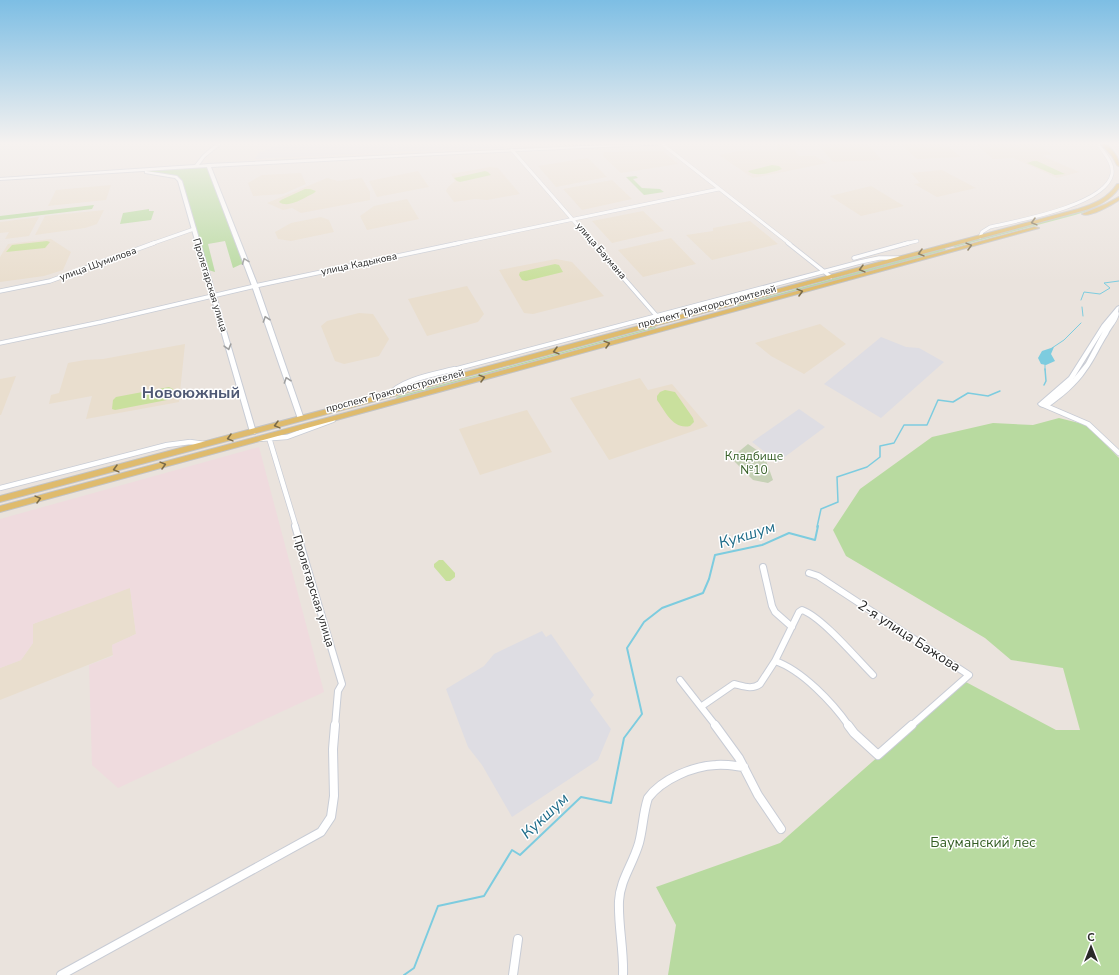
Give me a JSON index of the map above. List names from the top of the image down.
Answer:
{
  "streets": {
    "main road": ["проспект Тракторостроителей"],
    "street": [
      "улица Баумана",
      "улица Шумилова",
      "улица Кадыкова",
      "Пролетарская улица",
      "2-я улица Бажова"
    ]
  },
  "crossings": [
    ["улица Баумана", "улица Кадыкова"],
    ["улица Баумана", "проспект Тракторостроителей"],
    ["улица Шумилова", "Пролетарская улица"],
    ["улица Кадыкова", "Пролетарская улица"],
    ["Пролетарская улица", "проспект Тракторостроителей"]
  ],
  "districts": ["Новоюжный"],
  "water": ["Кукшум"],
  "parks": ["Кладбище №10", "Бауманский лес"],
  "north": "top"
}
